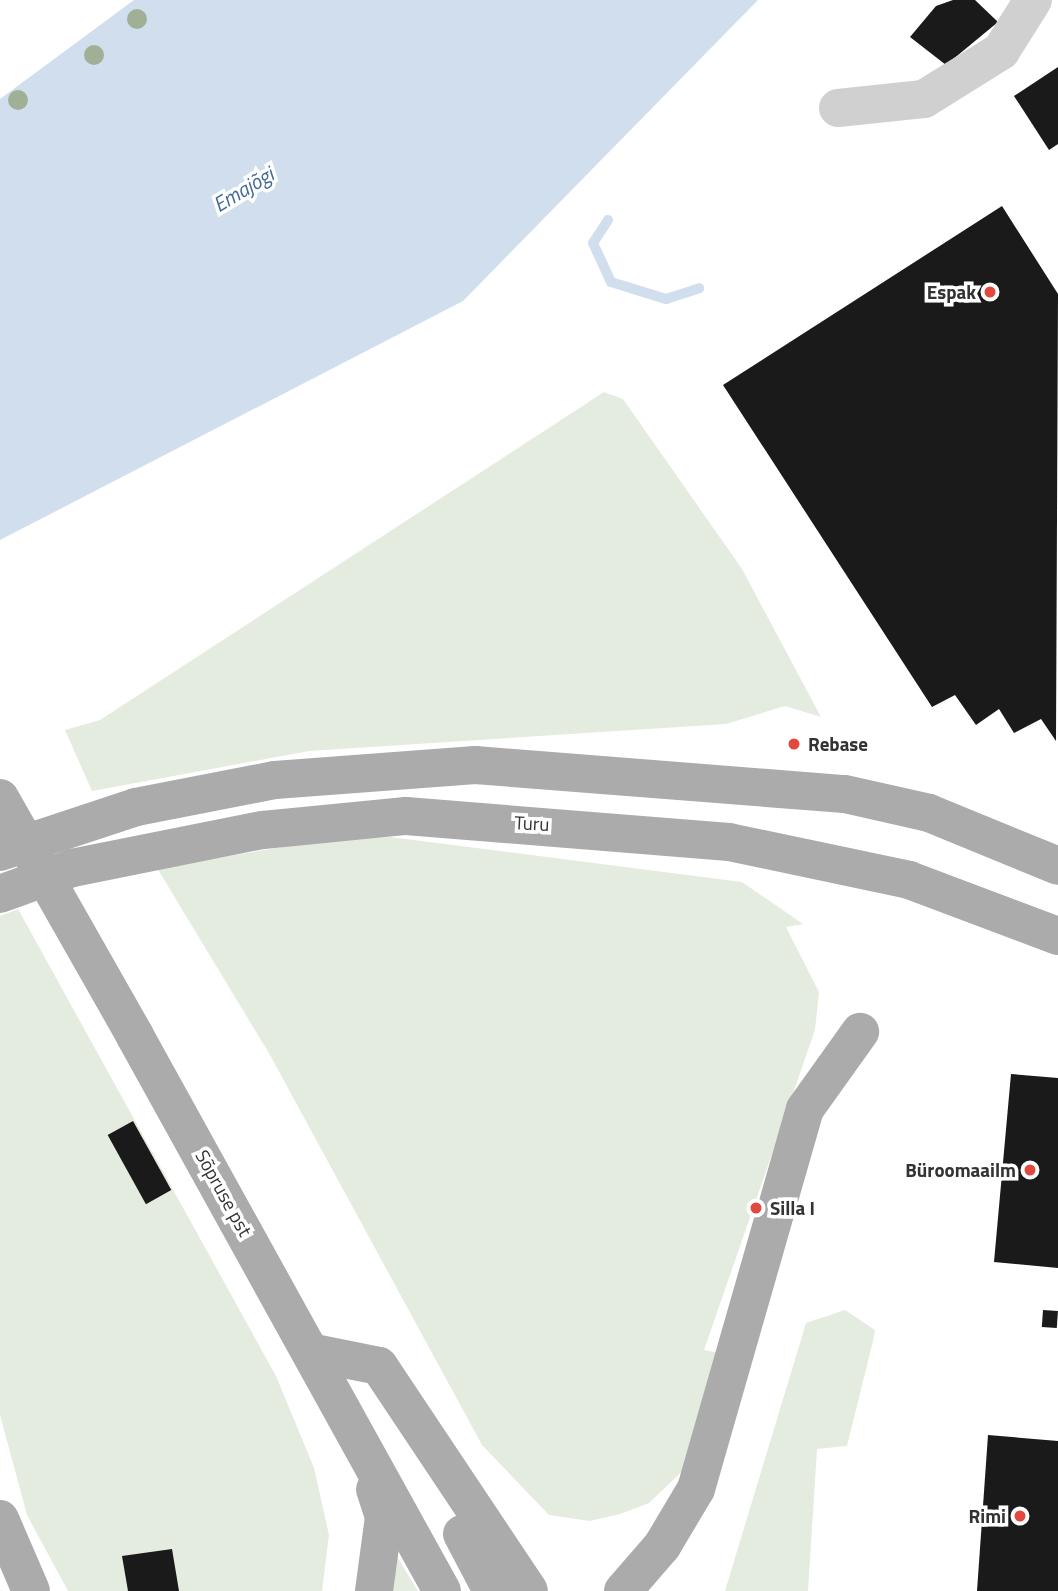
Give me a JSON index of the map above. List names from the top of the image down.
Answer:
{
  "streets": {
    "main road": ["Turu", "Sõpruse pst"]
  },
  "water": ["Emajõgi"],
  "places": [
    "Espak",
    "Rebase",
    "Büroomaailm",
    "Silla I",
    "Rimi"
  ]
}
